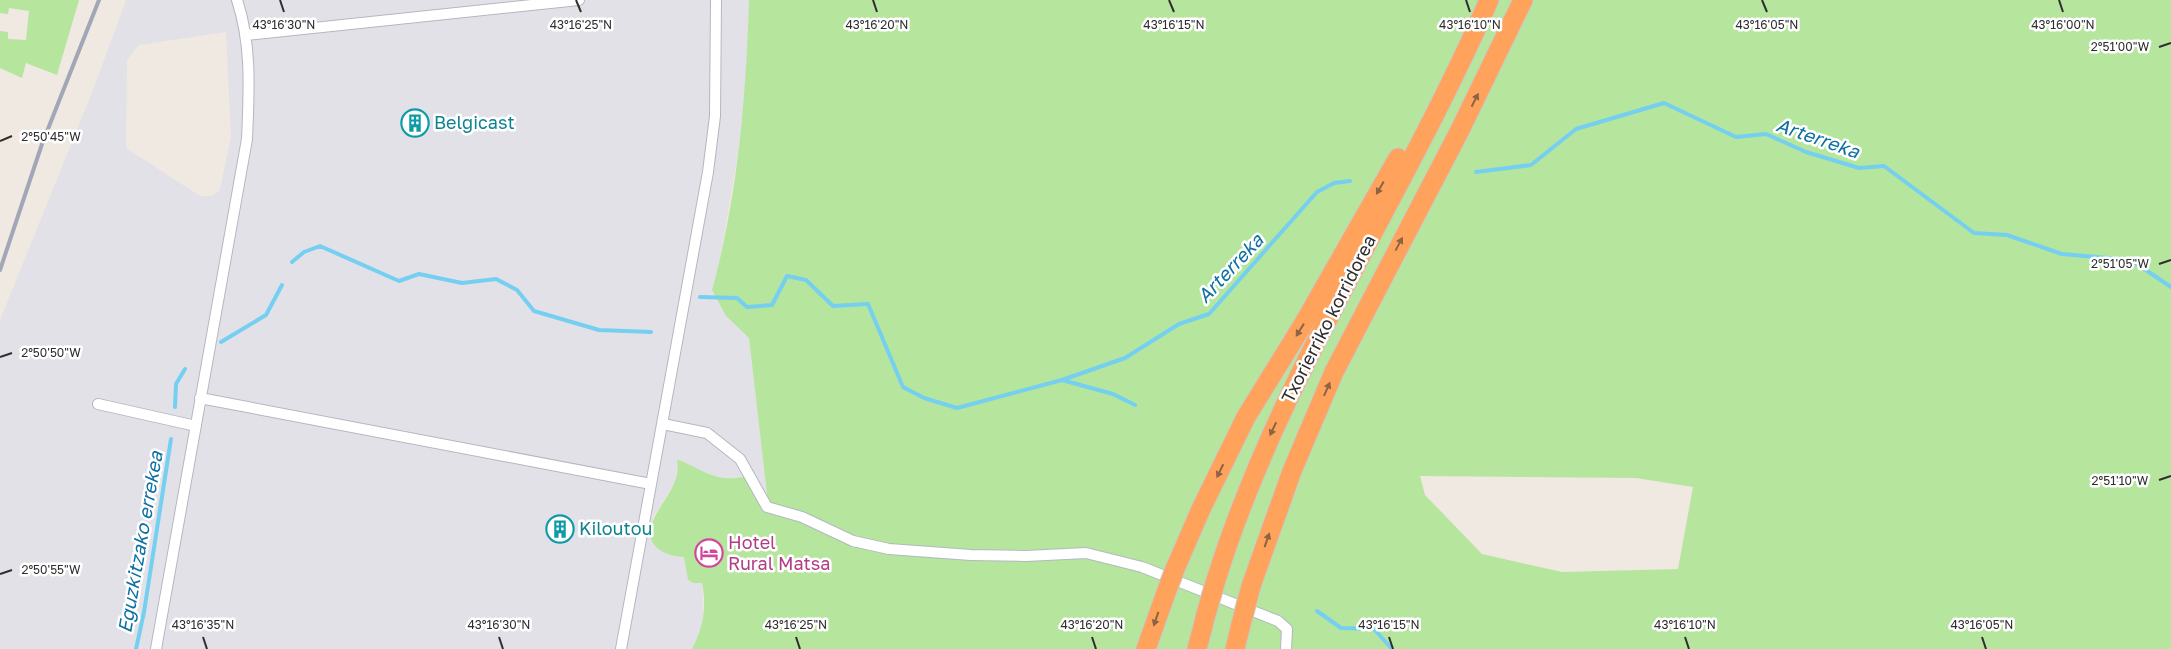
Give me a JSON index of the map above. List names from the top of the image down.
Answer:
{
  "streets": {
    "highway": ["Txorierriko korridorea"]
  },
  "water": ["Arterreka", "Eguzkitzako errekea"],
  "places": {
    "building": ["Belgicast", "Kiloutou"],
    "hotel": ["Hotel Rural Matsa"]
  },
  "coordinates": [
    "43°16'30\"N",
    "43°16'25\"N",
    "43°16'20\"N",
    "43°16'15\"N",
    "43°16'10\"N",
    "43°16'05\"N",
    "43°16'00\"N",
    "2°51'00\"W",
    "2°50'45\"W",
    "2°51'05\"W",
    "2°50'50\"W",
    "2°51'10\"W",
    "2°50'55\"W",
    "43°16'35\"N"
  ]
}
